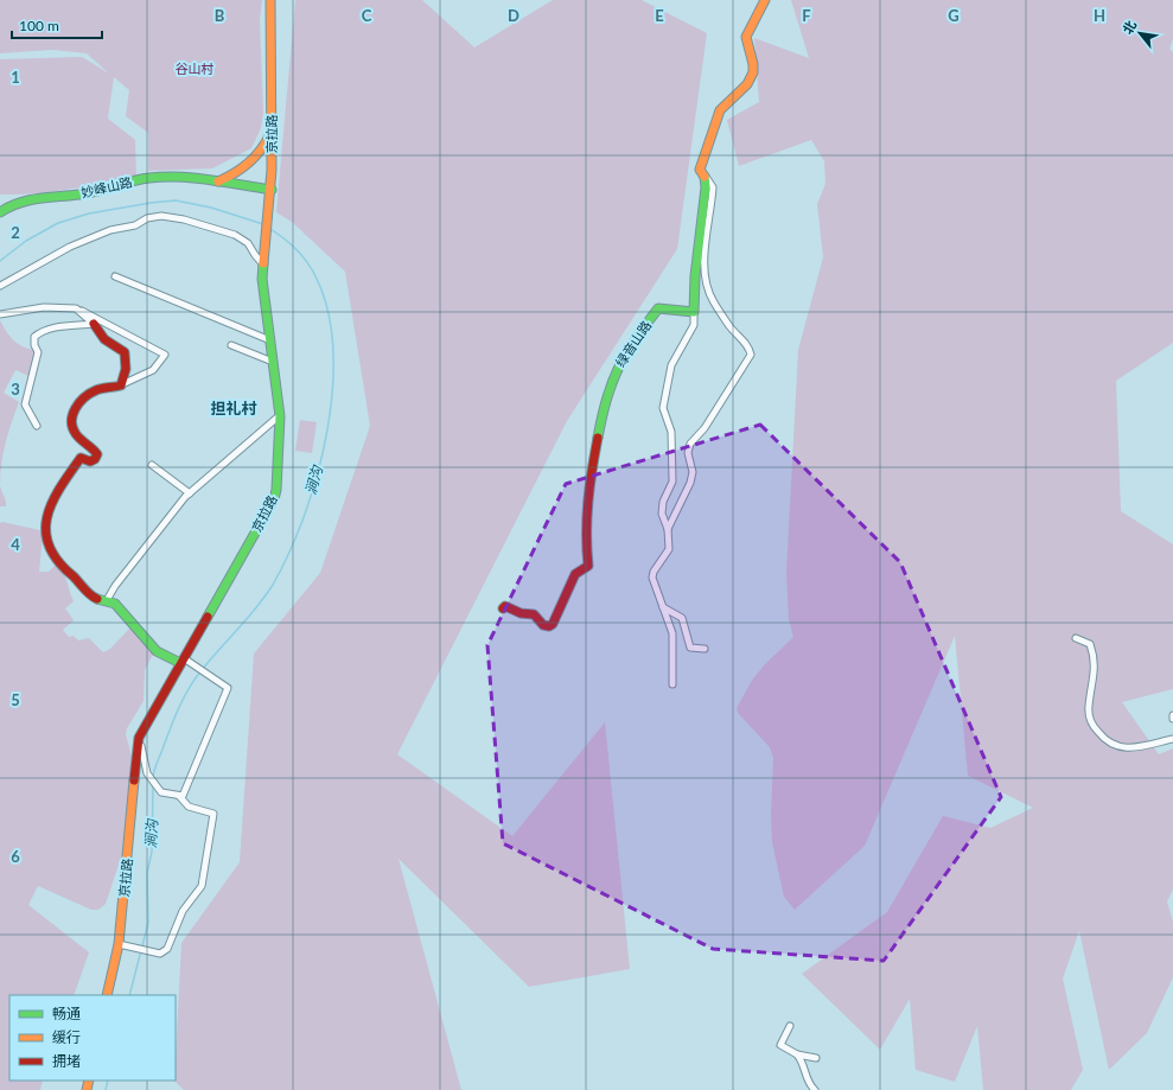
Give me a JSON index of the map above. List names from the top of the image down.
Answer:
{
  "streets": {
    "main road": ["京拉路", "妙峰山路", "绿音山路"]
  },
  "crossings": [
    ["京拉路", "妙峰山路"]
  ],
  "districts": ["担礼村"],
  "water": ["涧沟"],
  "parks": ["谷山村"],
  "legend": ["畅通", "缓行", "拥堵"],
  "scale_bar": "100 m",
  "north": "top left",
  "grid": {
    "columns": [
      "B",
      "C",
      "D",
      "E",
      "F",
      "G",
      "H"
    ],
    "rows": [
      "1",
      "2",
      "3",
      "4",
      "5",
      "6"
    ]
  }
}
